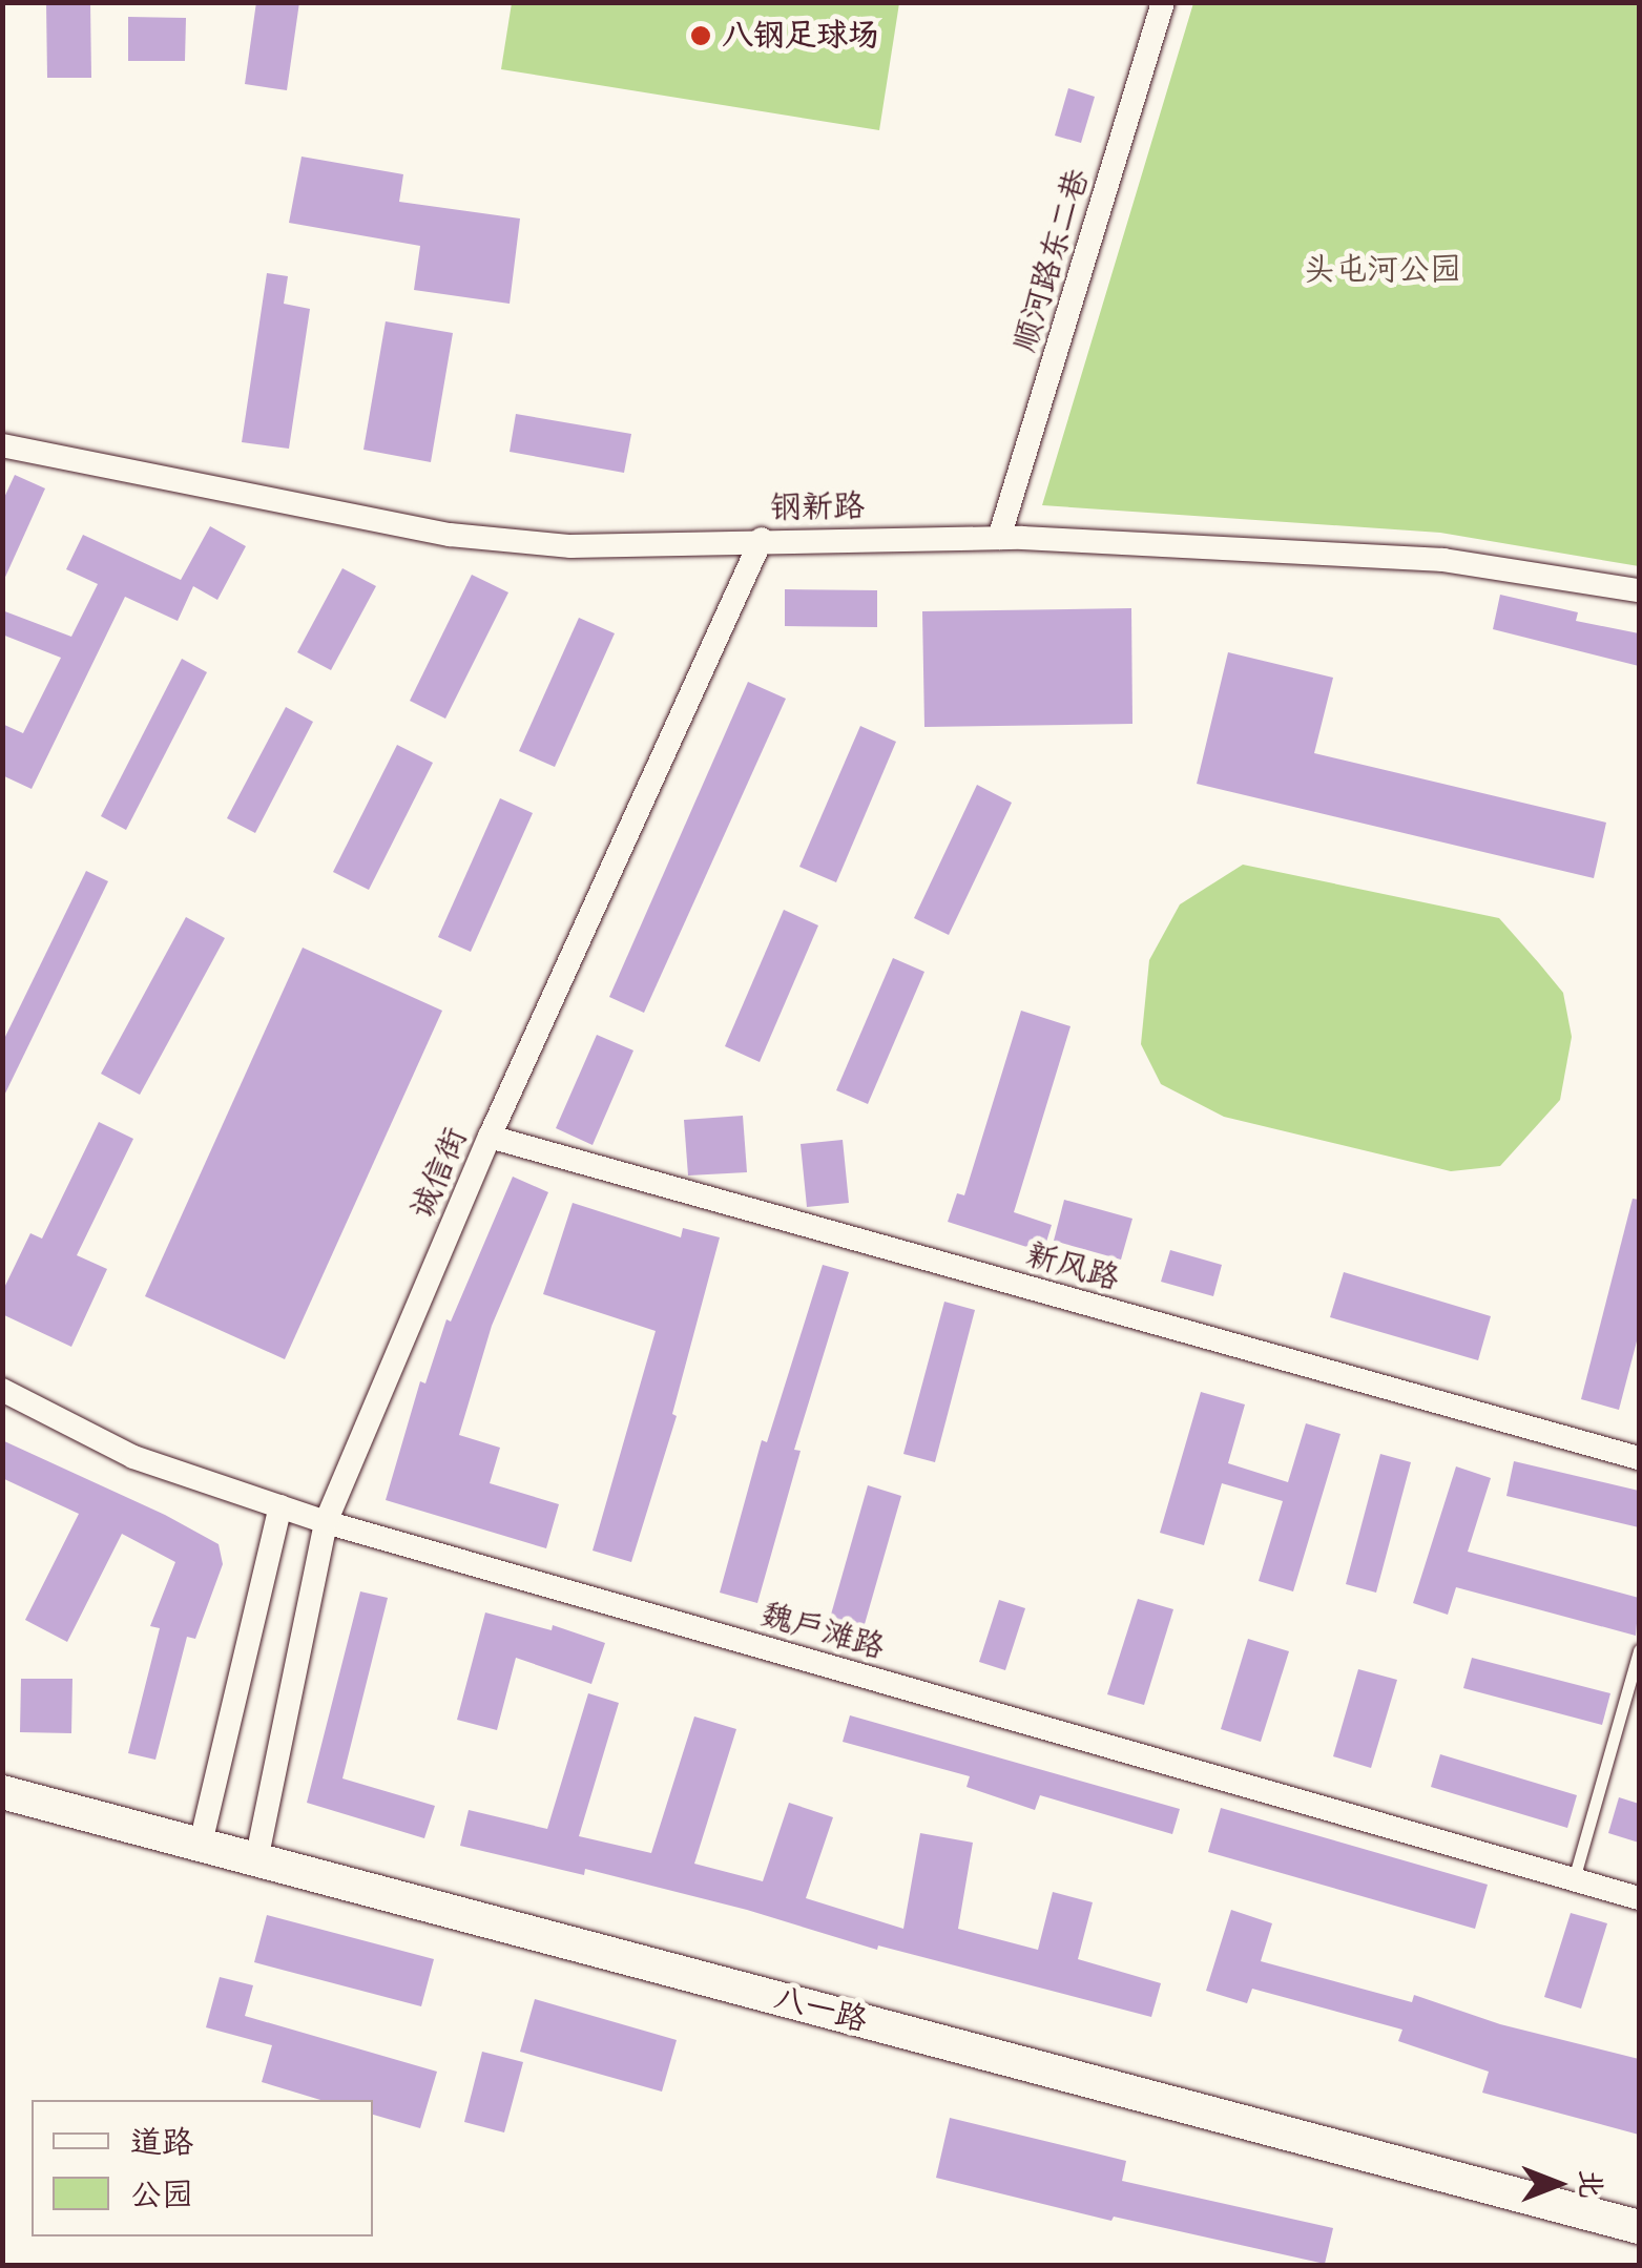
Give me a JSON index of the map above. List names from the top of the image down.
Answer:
{
  "streets": {
    "street": [
      "顺河路东二巷",
      "钢新路",
      "诚信街",
      "新风路",
      "魏户滩路",
      "八一路"
    ]
  },
  "crossings": [
    ["顺河路东二巷", "钢新路"],
    ["钢新路", "诚信街"],
    ["诚信街", "新风路"],
    ["诚信街", "魏户滩路"],
    ["诚信街", "八一路"]
  ],
  "parks": ["头屯河公园"],
  "places": ["八钢足球场"],
  "legend": ["道路", "公园"],
  "north": "right"
}
